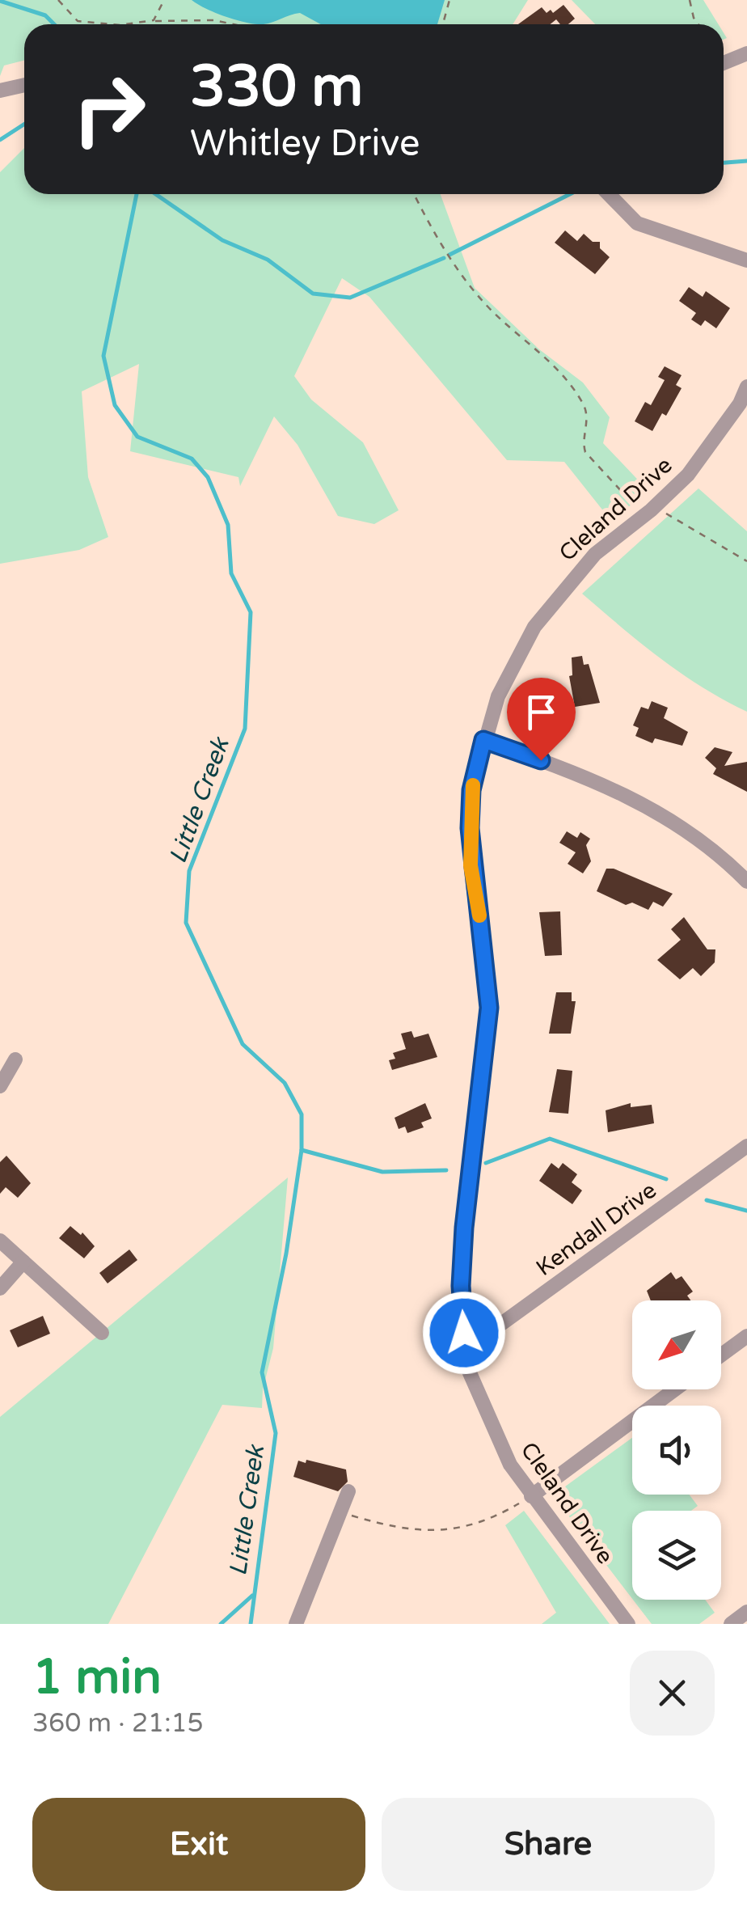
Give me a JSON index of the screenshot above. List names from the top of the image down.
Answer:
{
  "streets": {
    "street": ["Cleland Drive", "Kendall Drive"]
  },
  "crossings": [
    ["Cleland Drive", "Kendall Drive"]
  ],
  "water": ["Little Creek"],
  "north": "bottom left",
  "page": {
    "turn": ["330 m", "Whitley Drive"],
    "heading": ["1 min", "360 m · 21:15"],
    "buttons": ["Exit", "Share"]
  }
}
